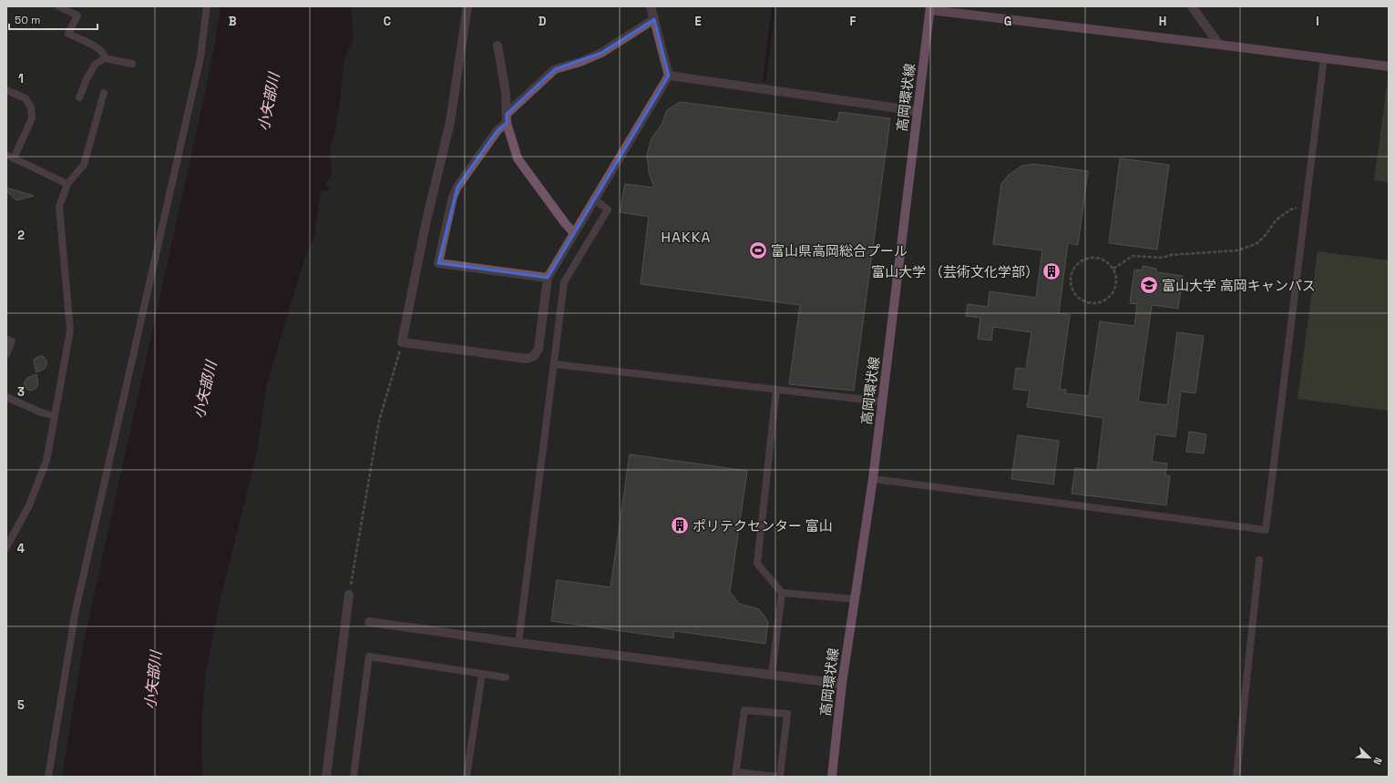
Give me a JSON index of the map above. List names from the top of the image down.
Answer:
{
  "streets": {
    "main road": ["高岡環状線"]
  },
  "districts": ["HAKKA"],
  "water": ["小矢部川"],
  "places": {
    "sports": ["富山県高岡総合プール"],
    "building": ["富山大学 （芸術文化学部）", "ポリテクセンター 富山"],
    "school or university": ["富山大学 高岡キャンパス"]
  },
  "scale_bar": "50 m",
  "north": "bottom right",
  "grid": {
    "columns": [
      "B",
      "C",
      "D",
      "E",
      "F",
      "G",
      "H",
      "I"
    ],
    "rows": [
      "1",
      "2",
      "3",
      "4",
      "5"
    ]
  }
}
